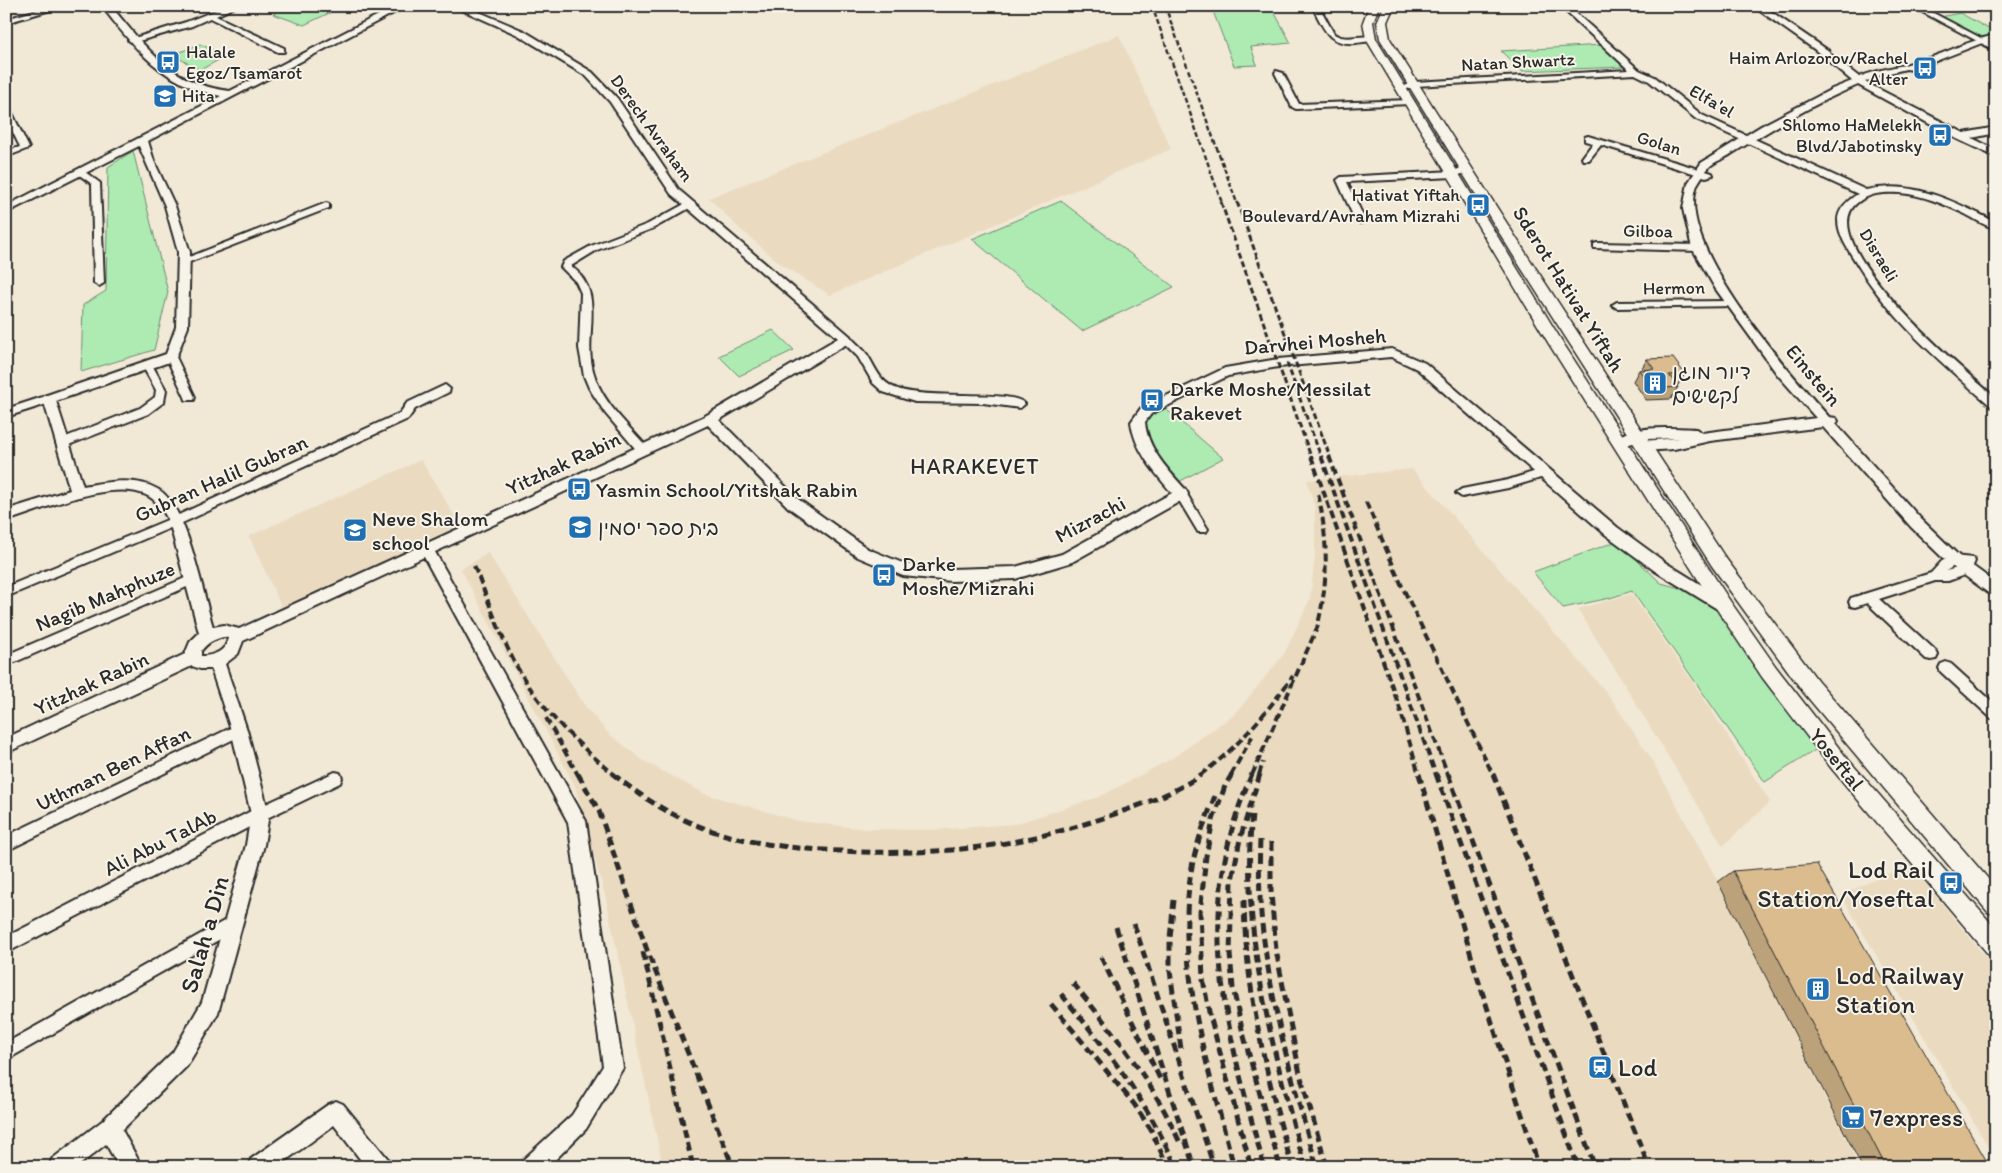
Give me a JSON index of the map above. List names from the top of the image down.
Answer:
{
  "streets": {
    "main road": ["Sderot Hativat Yiftah", "Yoseftal"],
    "street": [
      "Natan Shwartz",
      "Elfa'el",
      "Derech Avraham",
      "Golan",
      "Gilboa",
      "Disraeli",
      "Hermon",
      "Darvhei Mosheh",
      "Einstein",
      "Yitzhak Rabin",
      "Gubran Halil Gubran",
      "Mizrachi",
      "Nagib Mahphuze",
      "Uthman Ben Affan",
      "Ali Abu TalAb",
      "Salah a Din"
    ]
  },
  "crossings": [
    ["Natan Shwartz", "Elfa'el"],
    ["Natan Shwartz", "Sderot Hativat Yiftah"],
    ["Elfa'el", "Disraeli"],
    ["Elfa'el", "Einstein"],
    ["Derech Avraham", "Yitzhak Rabin"],
    ["Golan", "Einstein"],
    ["Gilboa", "Einstein"],
    ["Hermon", "Einstein"],
    ["Sderot Hativat Yiftah", "Darvhei Mosheh"],
    ["Sderot Hativat Yiftah", "Yoseftal"],
    ["Darvhei Mosheh", "Mizrachi"],
    ["Darvhei Mosheh", "Yoseftal"],
    ["Yitzhak Rabin", "Mizrachi"],
    ["Uthman Ben Affan", "Salah a Din"],
    ["Ali Abu TalAb", "Salah a Din"]
  ],
  "districts": ["HARAKEVET"],
  "places": {
    "bus stop": [
      "Halale Egoz/Tsamarot",
      "Haim Arlozorov/Rachel Alter",
      "Shlomo HaMelekh Blvd/Jabotinsky",
      "Hativat Yiftah Boulevard/Avraham Mizrahi",
      "Darke Moshe/Messilat Rakevet",
      "Yasmin School/Yitshak Rabin",
      "Darke Moshe/Mizrahi",
      "Lod Rail Station/Yoseftal"
    ],
    "school or university": ["Hita", "בית ספר יסמין", "Neve Shalom school"],
    "building": ["דיור מוגן לקשישים", "Lod Railway Station"],
    "station": ["Lod"],
    "supermarket": ["7express"]
  }
}
